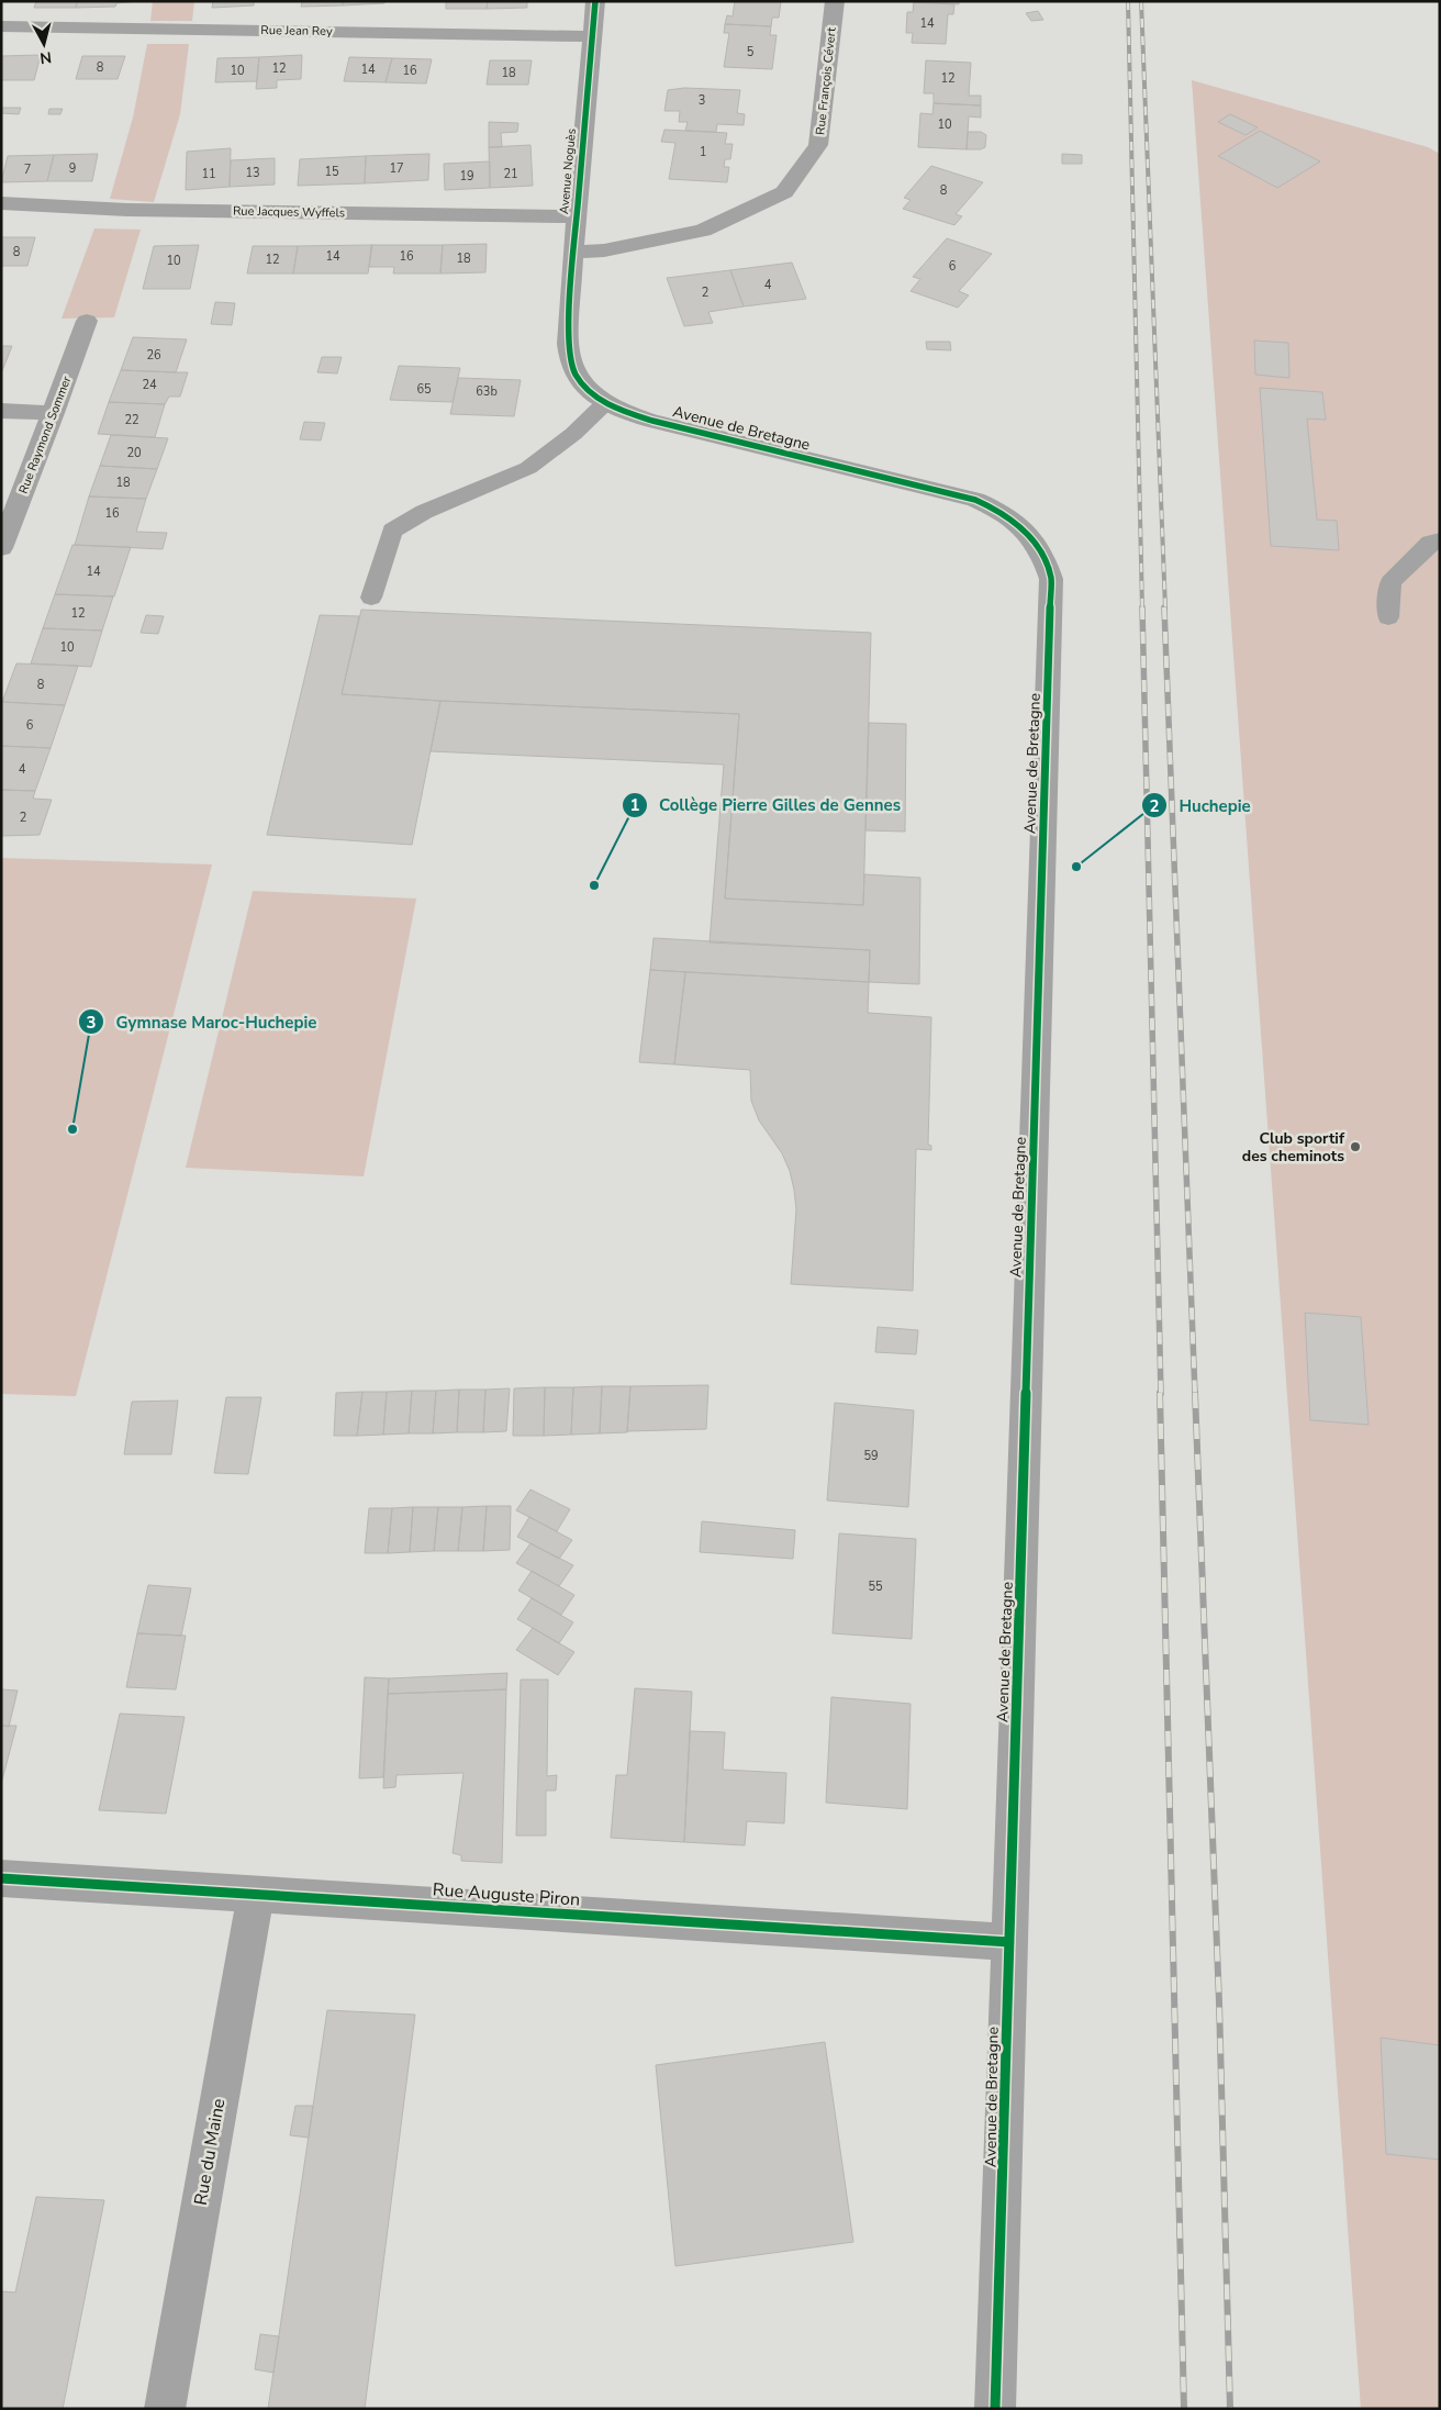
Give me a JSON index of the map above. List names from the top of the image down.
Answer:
{
  "streets": {
    "street": [
      "Rue Jean Rey",
      "Rue François Cévert",
      "Avenue Noguès",
      "Rue Jacques Wyffels",
      "Avenue de Bretagne",
      "Rue Raymond Sommer",
      "Rue Auguste Piron",
      "Rue du Maine"
    ]
  },
  "crossings": [
    ["Rue Jean Rey", "Avenue Noguès"],
    ["Rue François Cévert", "Avenue Noguès"],
    ["Avenue Noguès", "Rue Jacques Wyffels"],
    ["Avenue Noguès", "Avenue de Bretagne"],
    ["Avenue de Bretagne", "Rue Auguste Piron"],
    ["Rue Auguste Piron", "Rue du Maine"]
  ],
  "places": [
    "Huchepie",
    "Collège Pierre Gilles de Gennes",
    "Gymnase Maroc-Huchepie",
    "Club sportif des cheminots"
  ],
  "house_numbers": [
    "14",
    "5",
    "8",
    "12",
    "14",
    "10",
    "16",
    "18",
    "12",
    "3",
    "10",
    "1",
    "9",
    "17",
    "7",
    "15",
    "13",
    "11",
    "21",
    "19",
    "8",
    "8",
    "14",
    "16",
    "18",
    "12",
    "10",
    "6",
    "4",
    "2",
    "26",
    "24",
    "65",
    "63b",
    "22",
    "20",
    "18",
    "16",
    "14",
    "12",
    "10",
    "8",
    "6",
    "4",
    "2",
    "59",
    "55"
  ],
  "north": "bottom"
}
